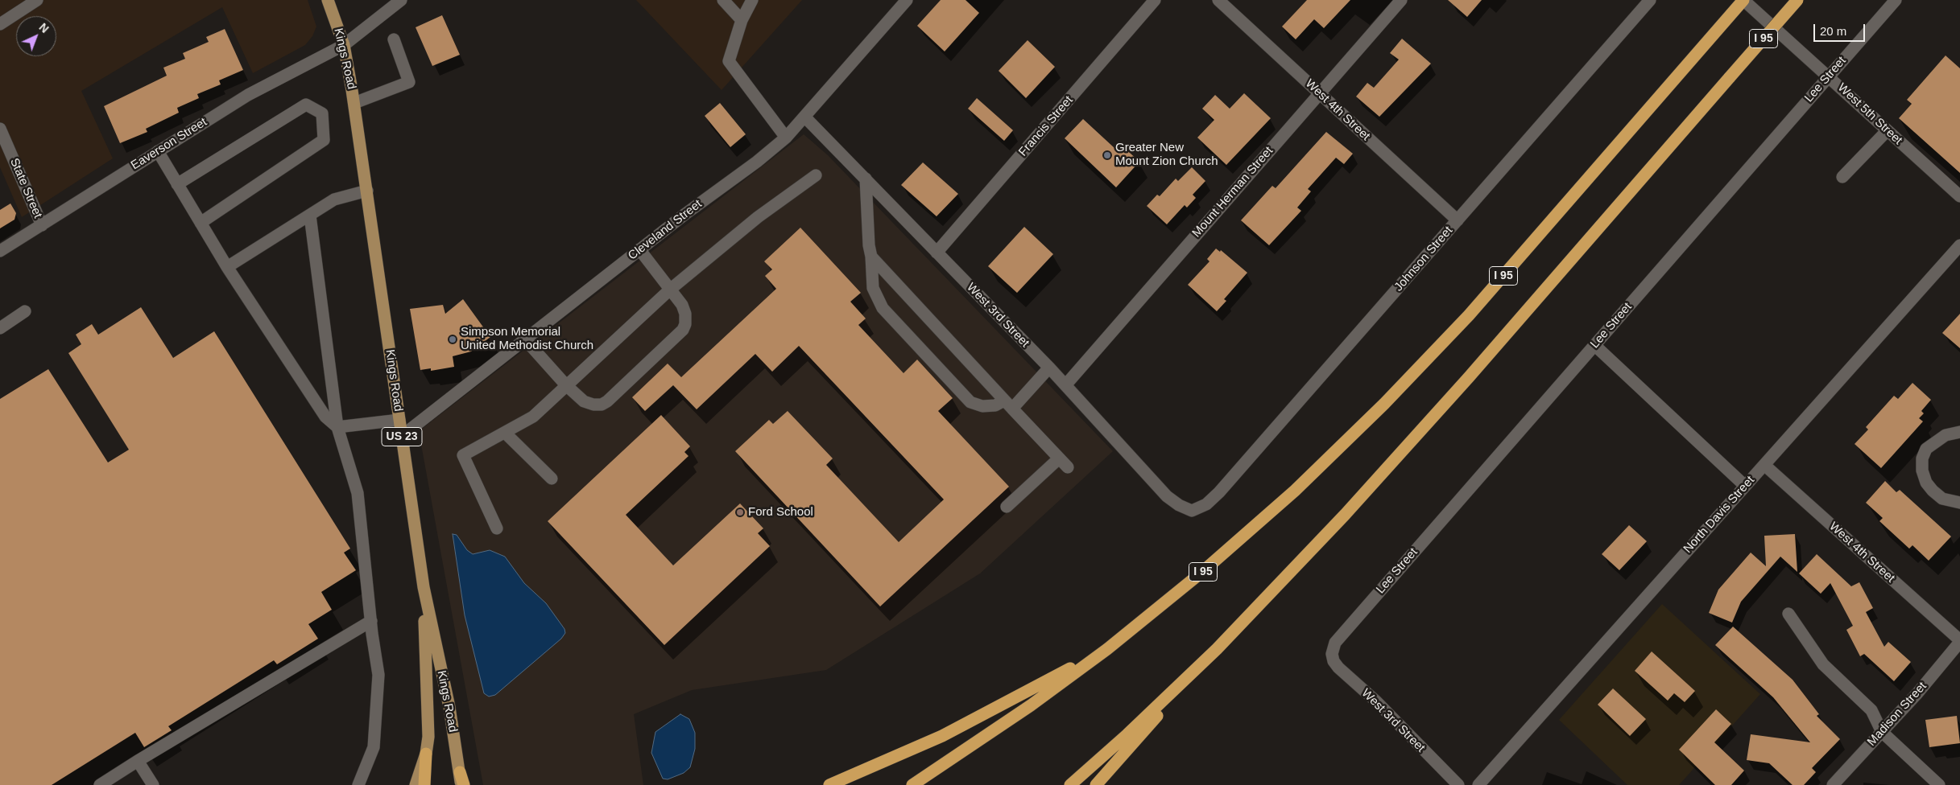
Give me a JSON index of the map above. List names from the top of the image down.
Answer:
{
  "streets": {
    "highway": ["I 95"],
    "main road": ["Kings Road", "US 23"],
    "street": [
      "Lee Street",
      "West 4th Street",
      "West 5th Street",
      "Francis Street",
      "Eaverson Street",
      "State Street",
      "Mount Herman Street",
      "Cleveland Street",
      "Johnson Street",
      "West 3rd Street",
      "North Davis Street",
      "Madison Street"
    ]
  },
  "crossings": [
    ["I 95", "West 5th Street"],
    ["Kings Road", "Eaverson Street"],
    ["Kings Road", "Cleveland Street"],
    ["Kings Road", "US 23"],
    ["Lee Street", "West 5th Street"],
    ["Lee Street", "West 3rd Street"],
    ["West 4th Street", "Mount Herman Street"],
    ["West 4th Street", "Johnson Street"],
    ["West 4th Street", "North Davis Street"],
    ["West 4th Street", "Madison Street"],
    ["Francis Street", "West 3rd Street"],
    ["Eaverson Street", "State Street"],
    ["Mount Herman Street", "West 3rd Street"],
    ["Cleveland Street", "West 3rd Street"],
    ["Johnson Street", "West 3rd Street"]
  ],
  "places": ["Greater New Mount Zion Church", "Simpson Memorial United Methodist Church", "Ford School"],
  "scale_bar": "20 m",
  "north": "top right"
}
